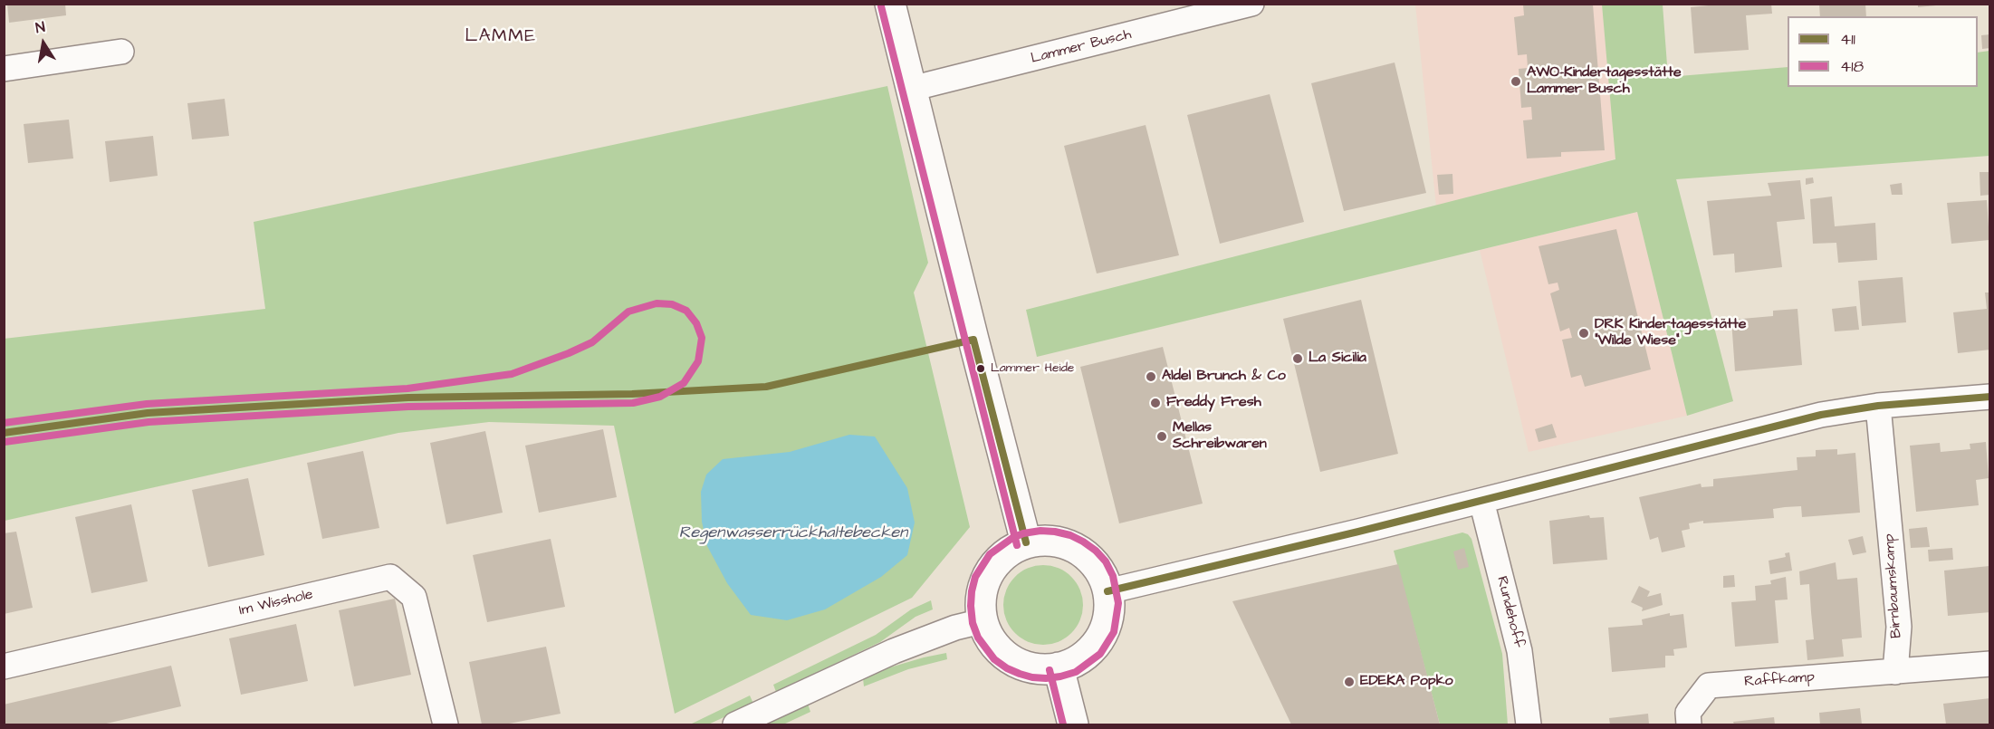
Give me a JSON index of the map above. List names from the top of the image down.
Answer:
{
  "streets": {
    "street": [
      "Lammer Busch",
      "Birnbaumskamp",
      "Im Wisshole",
      "Rundehoff",
      "Raffkamp"
    ]
  },
  "crossings": [
    ["Birnbaumskamp", "Raffkamp"]
  ],
  "districts": ["LAMME"],
  "water": ["Regenwasserrückhaltebecken"],
  "places": [
    "AWO-Kindertagesstätte Lammer Busch",
    "DRK Kindertagesstätte \"Wilde Wiese\"",
    "La Sicilia",
    "Lammer Heide",
    "Aldel Brunch & Co",
    "Freddy Fresh",
    "Mellas Schreibwaren",
    "EDEKA Popko"
  ],
  "lines": ["transit line 418", "transit line 411"],
  "legend": ["411", "418"],
  "north": "top"
}
